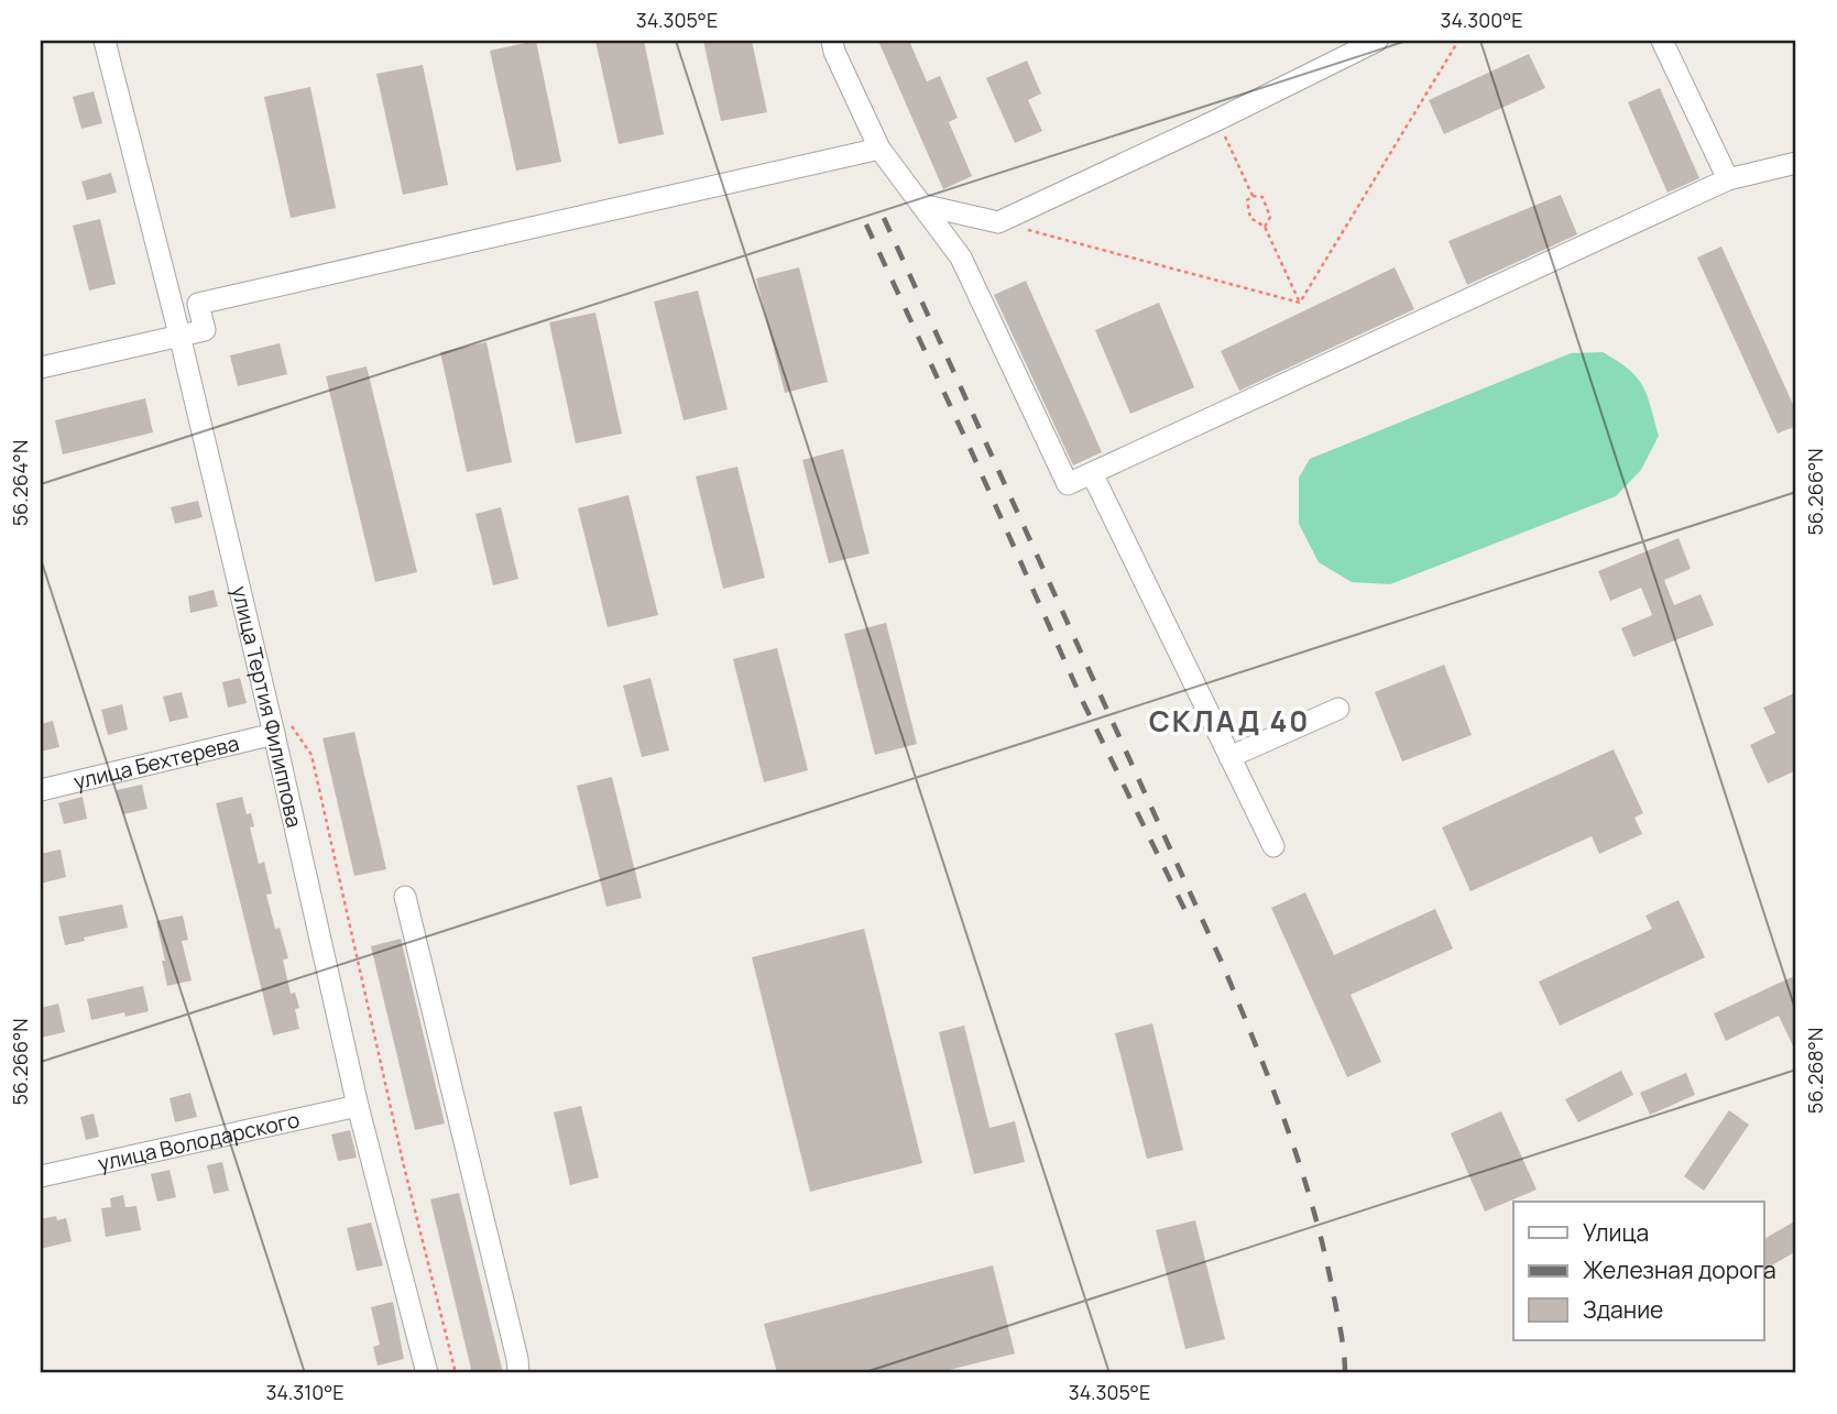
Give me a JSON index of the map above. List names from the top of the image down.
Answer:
{
  "streets": {
    "street": ["улица Тертия Филиппова", "улица Бехтерева", "улица Володарского"]
  },
  "crossings": [
    ["улица Тертия Филиппова", "улица Бехтерева"],
    ["улица Тертия Филиппова", "улица Володарского"]
  ],
  "districts": ["СКЛАД 40"],
  "legend": ["Улица", "Железная дорога", "Здание"],
  "coordinates": [
    "34.305°E",
    "34.300°E",
    "56.264°N",
    "56.266°N",
    "56.268°N",
    "34.310°E"
  ]
}
